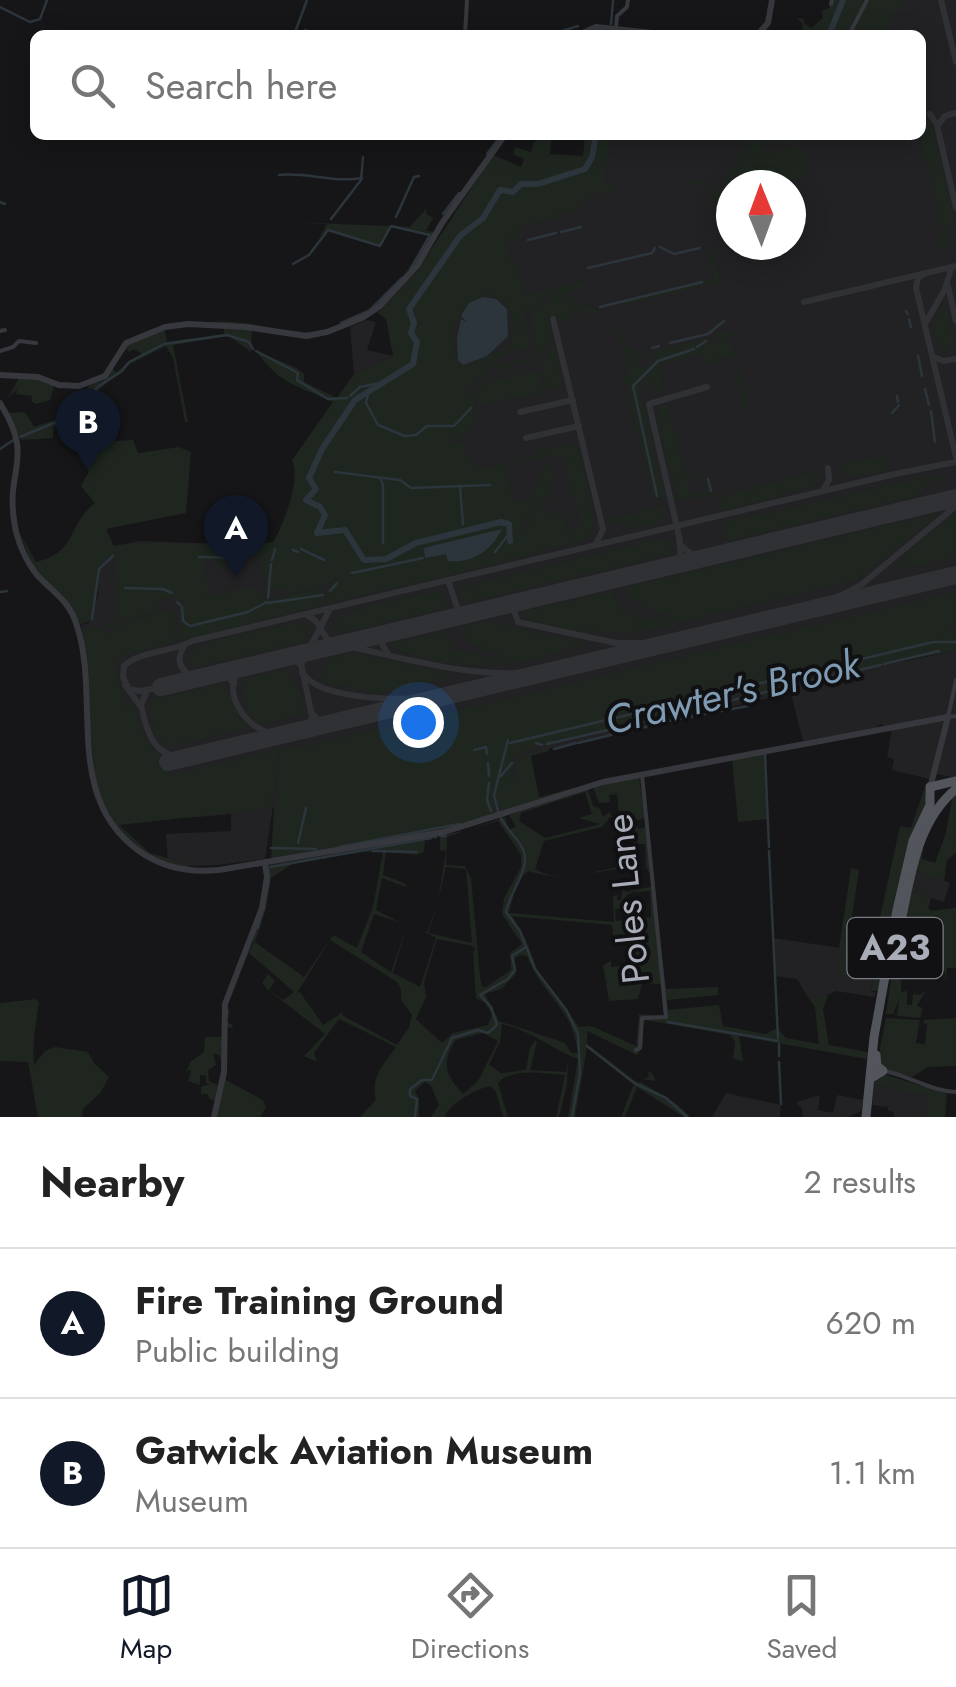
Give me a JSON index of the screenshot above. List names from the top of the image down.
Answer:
{
  "streets": {
    "main road": ["A23"],
    "street": ["Poles Lane"]
  },
  "water": ["Crawter's Brook"],
  "north": "top",
  "page": {
    "search": "Search here",
    "pins": ["B", "A"],
    "heading": ["Nearby", "2 results"],
    "list": [
      {
        "mark": "A",
        "name": "Fire Training Ground",
        "note": "Public building",
        "value": "620 m"
      },
      {
        "mark": "B",
        "name": "Gatwick Aviation Museum",
        "note": "Museum",
        "value": "1.1 km"
      }
    ],
    "nav": ["Map", "Directions", "Saved"]
  }
}
